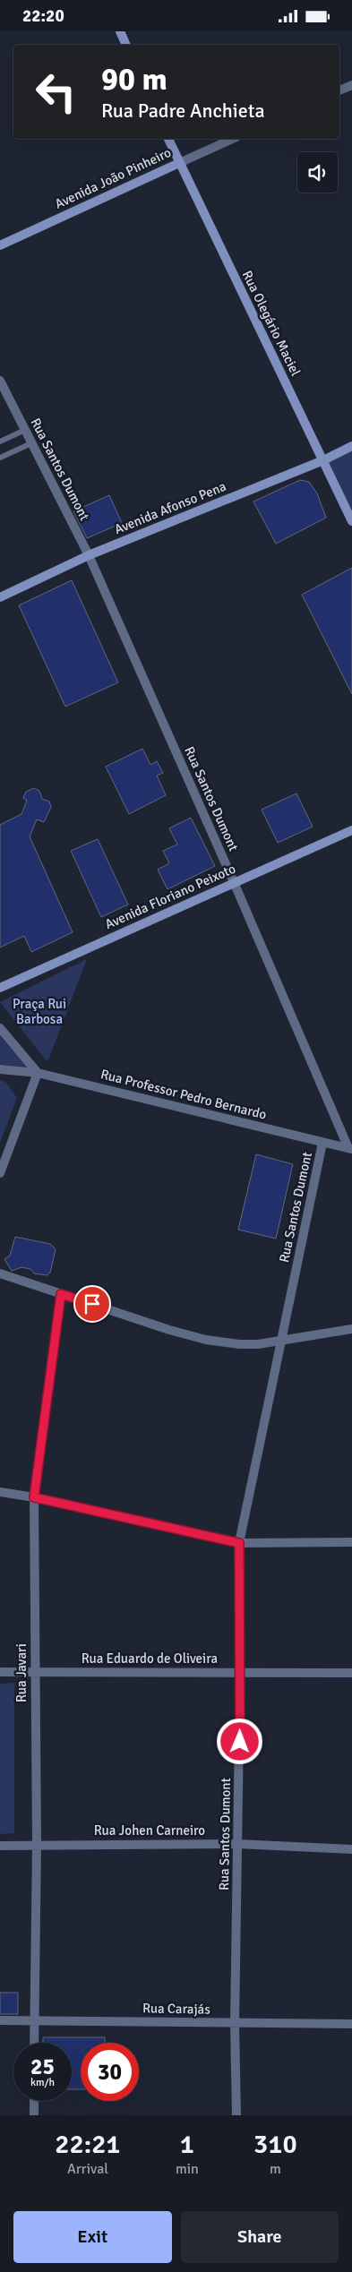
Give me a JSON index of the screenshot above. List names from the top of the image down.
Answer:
{
  "streets": {
    "street": [
      "Avenida João Pinheiro",
      "Rua Olegário Maciel",
      "Rua Santos Dumont",
      "Avenida Afonso Pena",
      "Avenida Floriano Peixoto",
      "Rua Professor Pedro Bernardo",
      "Rua Eduardo de Oliveira",
      "Rua Javari",
      "Rua Johen Carneiro",
      "Rua Carajás"
    ]
  },
  "crossings": [
    ["Avenida João Pinheiro", "Rua Olegário Maciel"],
    ["Rua Olegário Maciel", "Avenida Afonso Pena"],
    ["Rua Santos Dumont", "Avenida Afonso Pena"],
    ["Rua Santos Dumont", "Avenida Floriano Peixoto"],
    ["Rua Santos Dumont", "Rua Professor Pedro Bernardo"],
    ["Rua Santos Dumont", "Rua Eduardo de Oliveira"],
    ["Rua Santos Dumont", "Rua Johen Carneiro"],
    ["Rua Santos Dumont", "Rua Carajás"],
    ["Rua Eduardo de Oliveira", "Rua Javari"],
    ["Rua Javari", "Rua Johen Carneiro"],
    ["Rua Javari", "Rua Carajás"]
  ],
  "parks": ["Praça Rui Barbosa"],
  "page": {
    "status": "22:20",
    "turn": ["90 m", "Rua Padre Anchieta"],
    "speed": "25 km/h",
    "limit": "30",
    "eta": [
      "22:21",
      "Arrival",
      "1",
      "min",
      "310",
      "m"
    ],
    "buttons": ["Exit", "Share"]
  }
}
